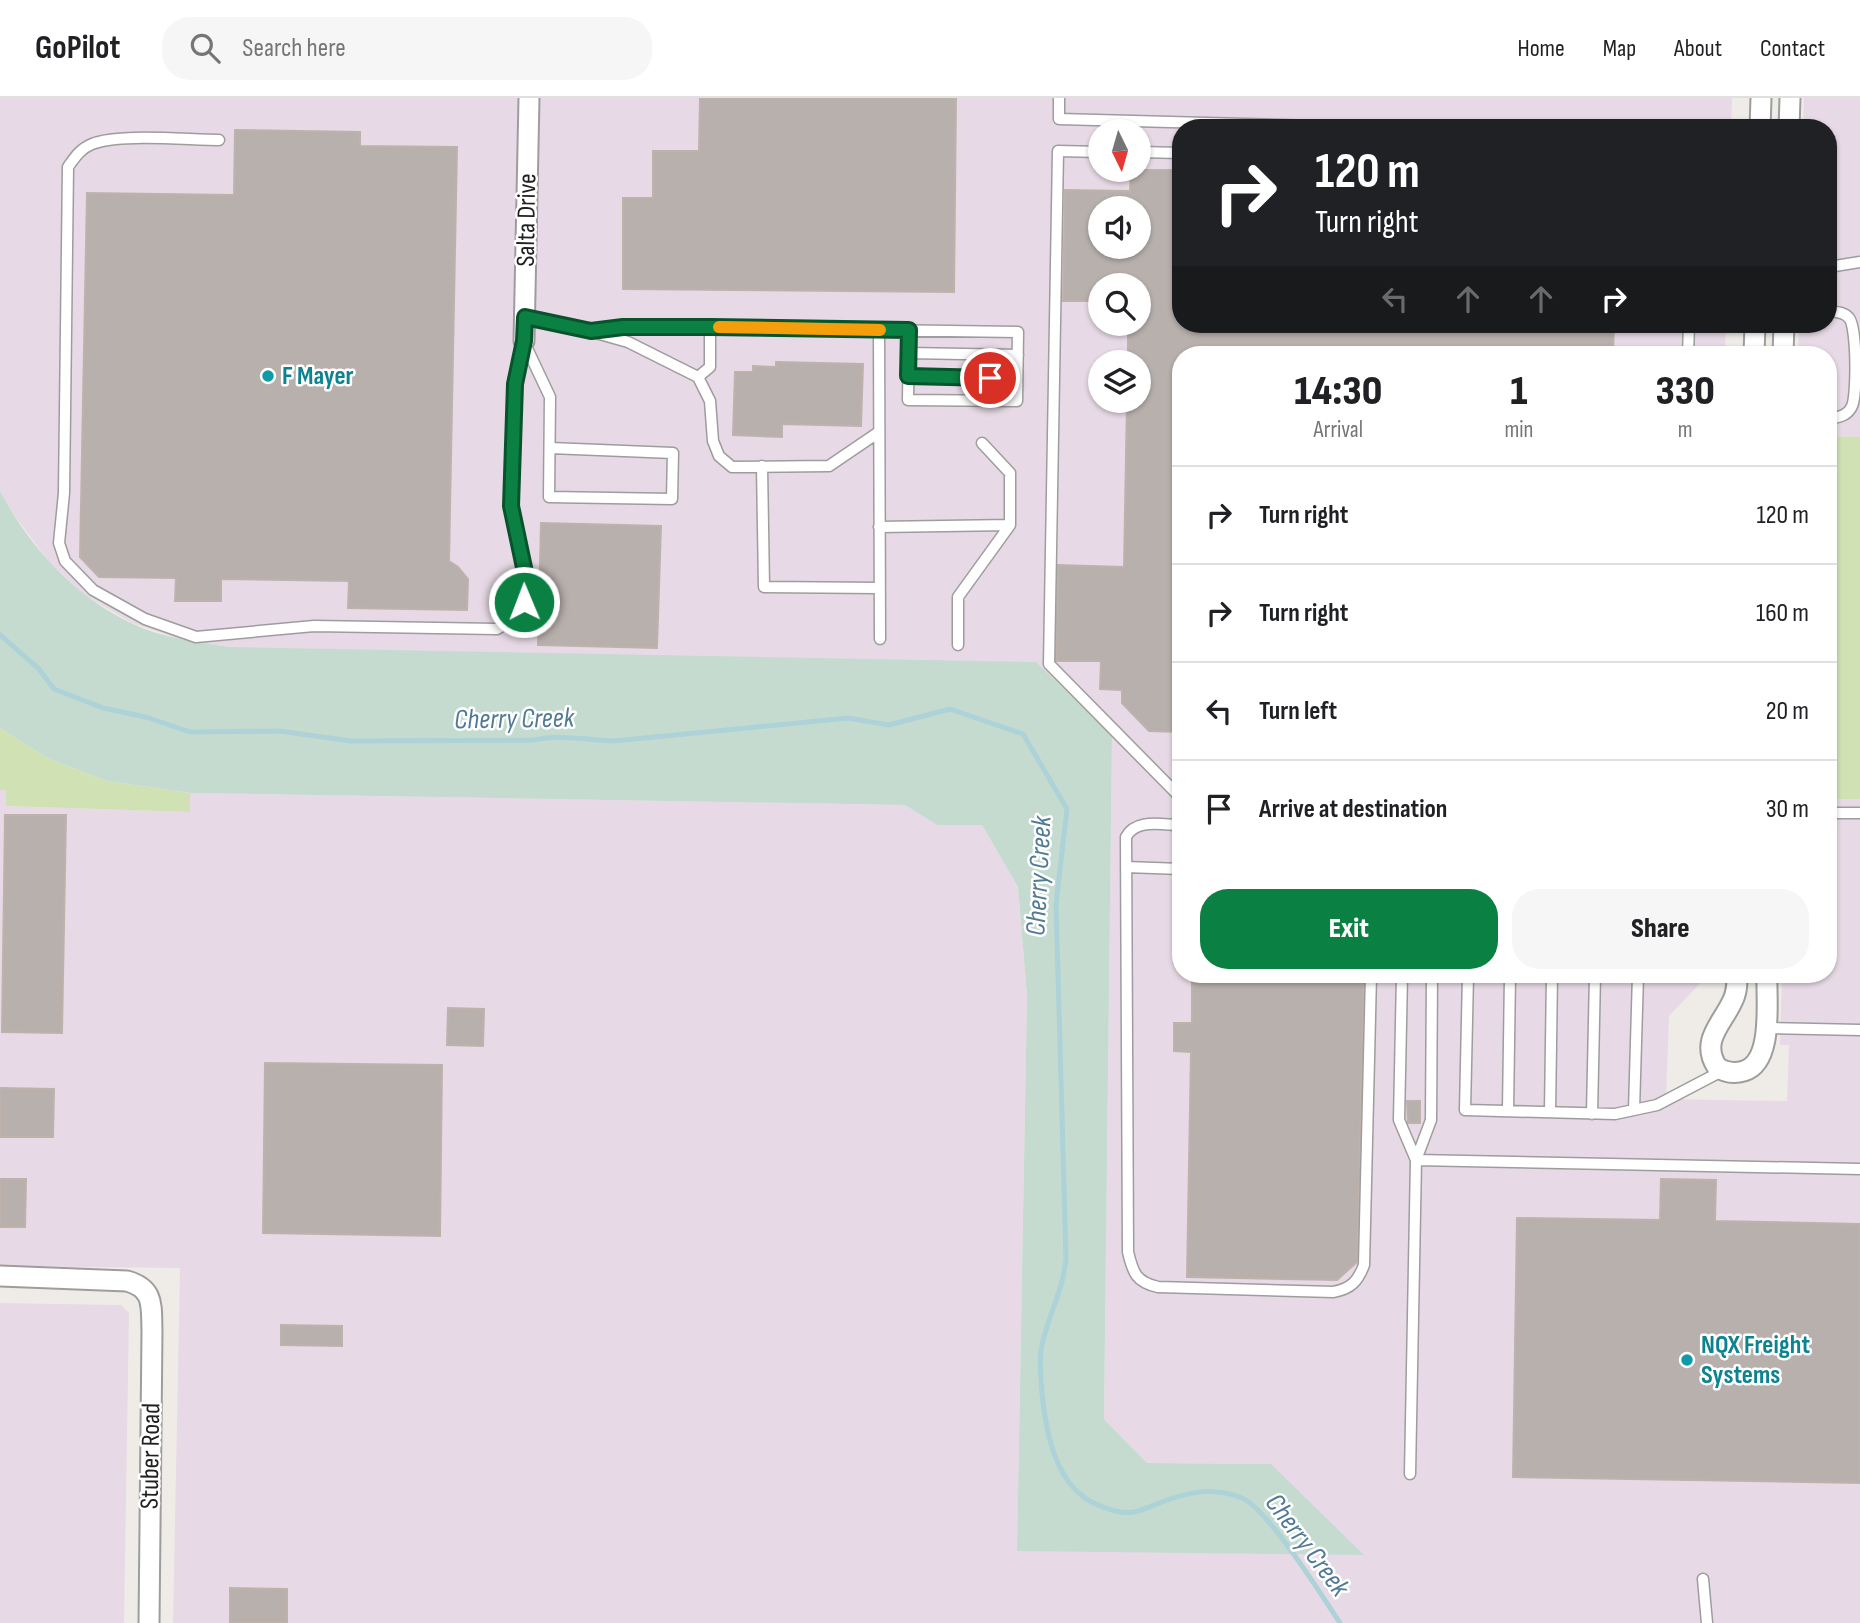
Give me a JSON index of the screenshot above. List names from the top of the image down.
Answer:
{
  "streets": {
    "street": ["Salta Drive", "Stuber Road"]
  },
  "water": ["Cherry Creek"],
  "places": ["F Mayer", "NQX Freight Systems"],
  "north": "bottom",
  "page": {
    "header": "GoPilot",
    "search": "Search here",
    "nav": [
      "Home",
      "Map",
      "About",
      "Contact"
    ],
    "turn": ["120 m", "Turn right"],
    "eta": [
      "14:30",
      "Arrival",
      "1",
      "min",
      "330",
      "m"
    ],
    "list": [
      {
        "name": "Turn right",
        "value": "120 m"
      },
      {
        "name": "Turn right",
        "value": "160 m"
      },
      {
        "name": "Turn left",
        "value": "20 m"
      },
      {
        "name": "Arrive at destination",
        "value": "30 m"
      }
    ],
    "buttons": ["Exit", "Share"]
  }
}
